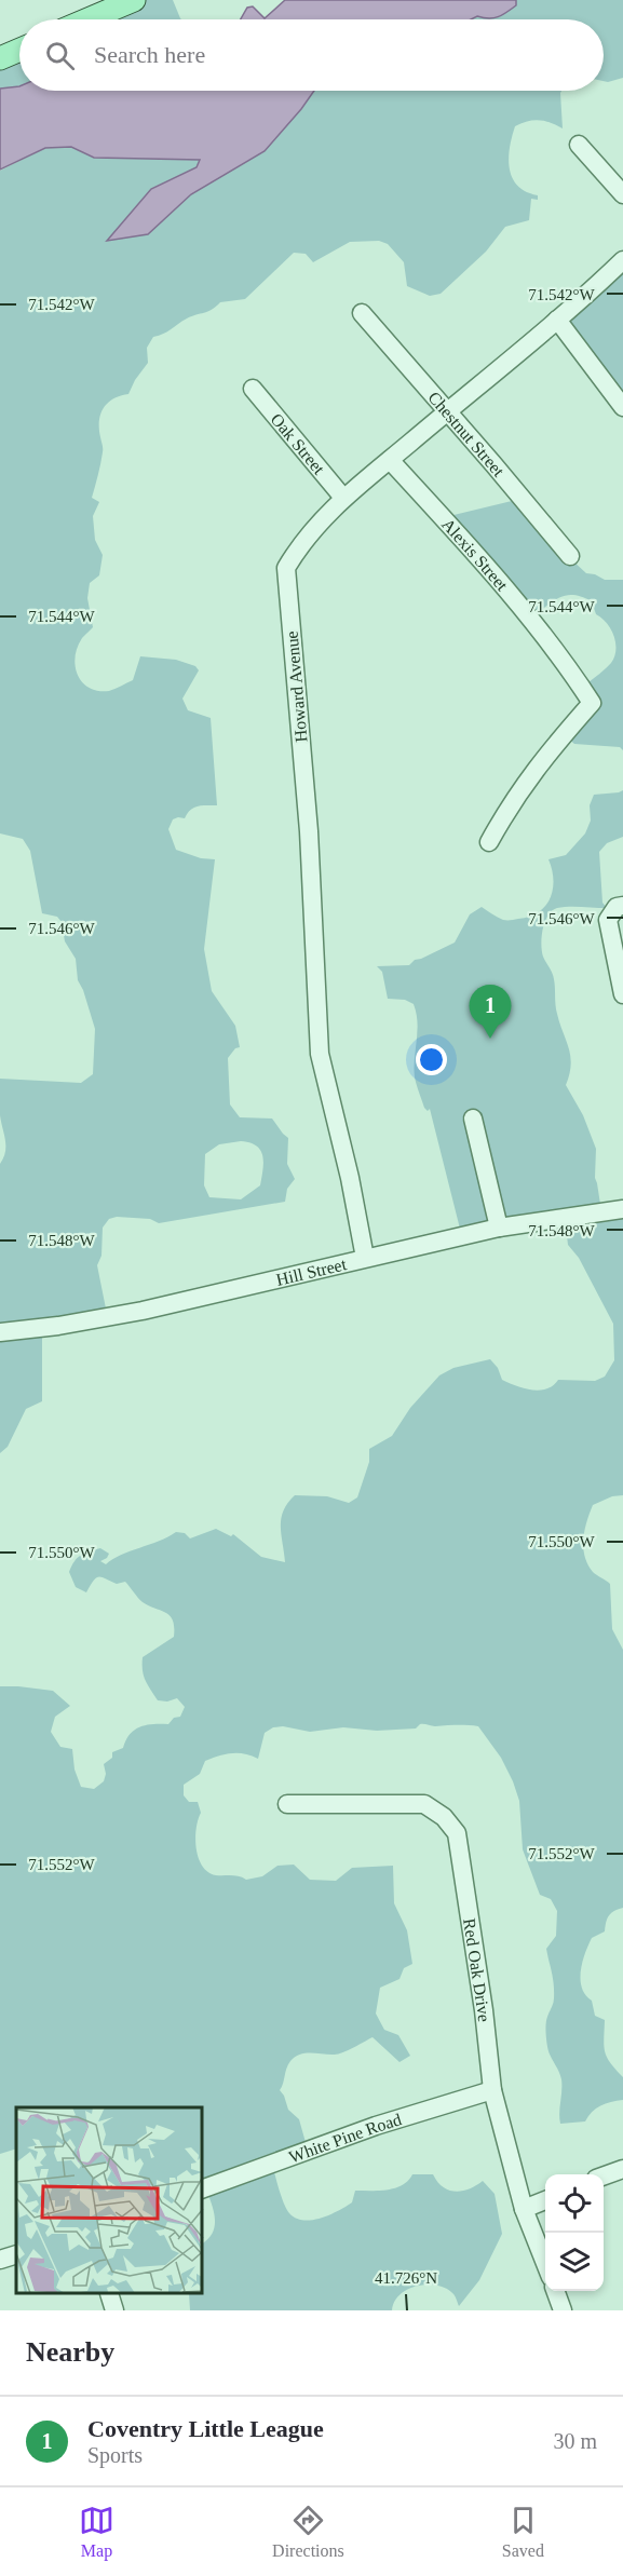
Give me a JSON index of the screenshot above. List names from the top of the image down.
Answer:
{
  "streets": {
    "street": [
      "Chestnut Street",
      "Oak Street",
      "Alexis Street",
      "Howard Avenue",
      "Hill Street",
      "Red Oak Drive",
      "White Pine Road"
    ]
  },
  "crossings": [
    ["Chestnut Street", "Howard Avenue"],
    ["Oak Street", "Howard Avenue"],
    ["Alexis Street", "Howard Avenue"],
    ["Howard Avenue", "Hill Street"],
    ["Red Oak Drive", "White Pine Road"]
  ],
  "page": {
    "search": "Search here",
    "pins": "1",
    "heading": "Nearby",
    "list": [
      {
        "mark": "1",
        "name": "Coventry Little League",
        "note": "Sports",
        "value": "30 m"
      }
    ],
    "nav": ["Map", "Directions", "Saved"]
  },
  "coordinates": [
    "71.542°W",
    "71.544°W",
    "71.546°W",
    "71.548°W",
    "71.550°W",
    "71.552°W",
    "41.726°N"
  ]
}
